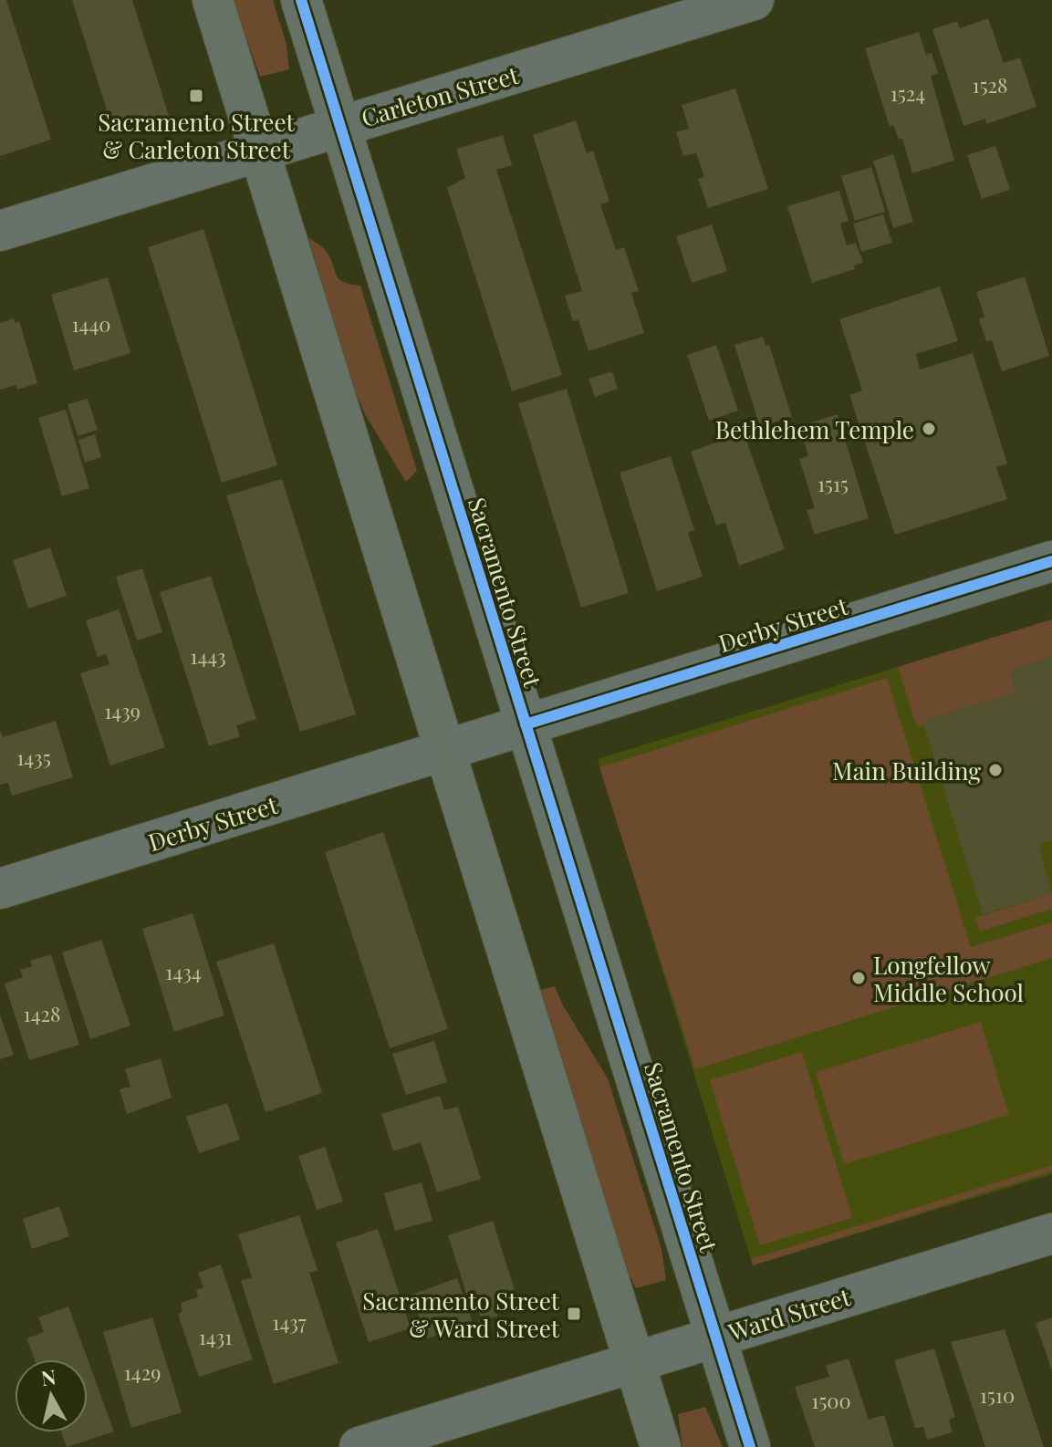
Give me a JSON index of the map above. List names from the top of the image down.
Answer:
{
  "streets": {
    "street": [
      "Carleton Street",
      "Sacramento Street",
      "Derby Street",
      "Ward Street"
    ]
  },
  "crossings": [
    ["Carleton Street", "Sacramento Street"],
    ["Sacramento Street", "Derby Street"],
    ["Sacramento Street", "Ward Street"]
  ],
  "places": {
    "transit": ["Sacramento Street & Carleton Street", "Sacramento Street & Ward Street"],
    "other": ["Bethlehem Temple", "Main Building", "Longfellow Middle School"]
  },
  "house_numbers": [
    "1528",
    "1524",
    "1440",
    "1515",
    "1443",
    "1439",
    "1435",
    "1434",
    "1428",
    "1437",
    "1431",
    "1429",
    "1510",
    "1500"
  ],
  "north": "top"
}
